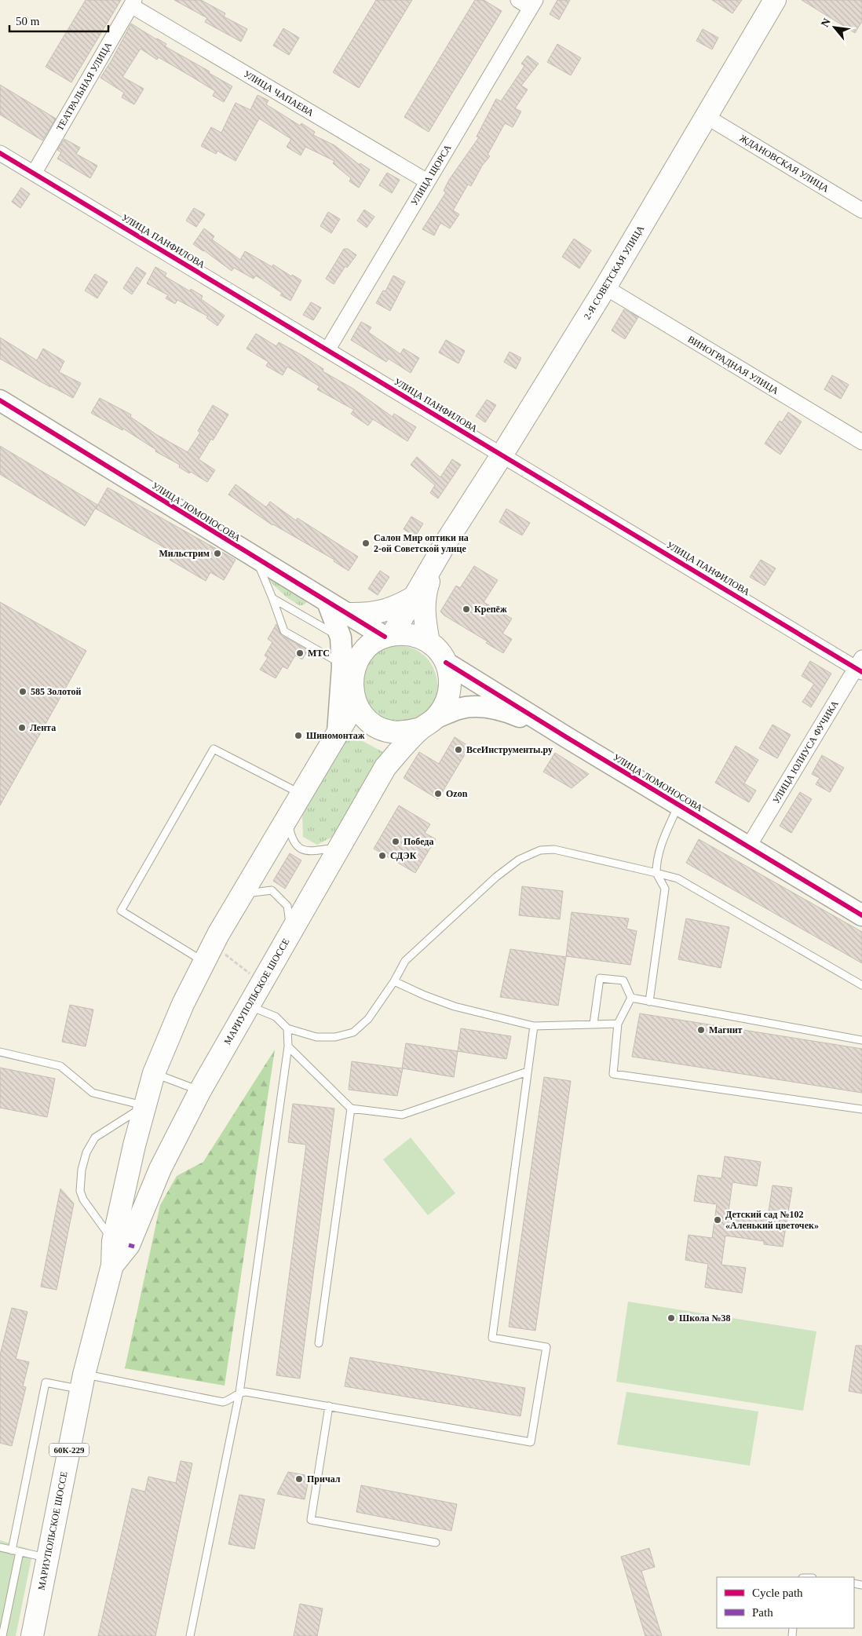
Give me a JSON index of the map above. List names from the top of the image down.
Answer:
{
  "streets": {
    "main road": ["2-Я СОВЕТСКАЯ УЛИЦА", "МАРИУПОЛЬСКОЕ ШОССЕ", "60К-229"],
    "street": [
      "ТЕАТРАЛЬНАЯ УЛИЦА",
      "УЛИЦА ЧАПАЕВА",
      "ЖДАНОВСКАЯ УЛИЦА",
      "УЛИЦА ЩОРСА",
      "УЛИЦА ПАНФИЛОВА",
      "ВИНОГРАДНАЯ УЛИЦА",
      "УЛИЦА ЛОМОНОСОВА",
      "УЛИЦА ЮЛИУСА ФУЧИКА"
    ]
  },
  "crossings": [
    ["ТЕАТРАЛЬНАЯ УЛИЦА", "УЛИЦА ЧАПАЕВА"],
    ["ТЕАТРАЛЬНАЯ УЛИЦА", "УЛИЦА ПАНФИЛОВА"],
    ["УЛИЦА ЧАПАЕВА", "УЛИЦА ЩОРСА"],
    ["ЖДАНОВСКАЯ УЛИЦА", "2-Я СОВЕТСКАЯ УЛИЦА"],
    ["УЛИЦА ЩОРСА", "УЛИЦА ПАНФИЛОВА"],
    ["УЛИЦА ПАНФИЛОВА", "2-Я СОВЕТСКАЯ УЛИЦА"],
    ["УЛИЦА ПАНФИЛОВА", "УЛИЦА ЮЛИУСА ФУЧИКА"],
    ["2-Я СОВЕТСКАЯ УЛИЦА", "ВИНОГРАДНАЯ УЛИЦА"],
    ["2-Я СОВЕТСКАЯ УЛИЦА", "УЛИЦА ЛОМОНОСОВА"],
    ["2-Я СОВЕТСКАЯ УЛИЦА", "МАРИУПОЛЬСКОЕ ШОССЕ"],
    ["УЛИЦА ЛОМОНОСОВА", "УЛИЦА ЮЛИУСА ФУЧИКА"],
    ["УЛИЦА ЛОМОНОСОВА", "МАРИУПОЛЬСКОЕ ШОССЕ"]
  ],
  "places": [
    "Салон Мир оптики на 2-ой Советской улице",
    "Мильстрим",
    "Крепёж",
    "МТС",
    "585 Золотой",
    "Лента",
    "Шиномонтаж",
    "ВсеИнструменты.ру",
    "Ozon",
    "Победа",
    "СДЭК",
    "Магнит",
    "Детский сад №102 «Аленький цветочек»",
    "Школа №38",
    "Причал"
  ],
  "legend": ["Cycle path", "Path"],
  "scale_bar": "50 m",
  "north": "top left"
}
